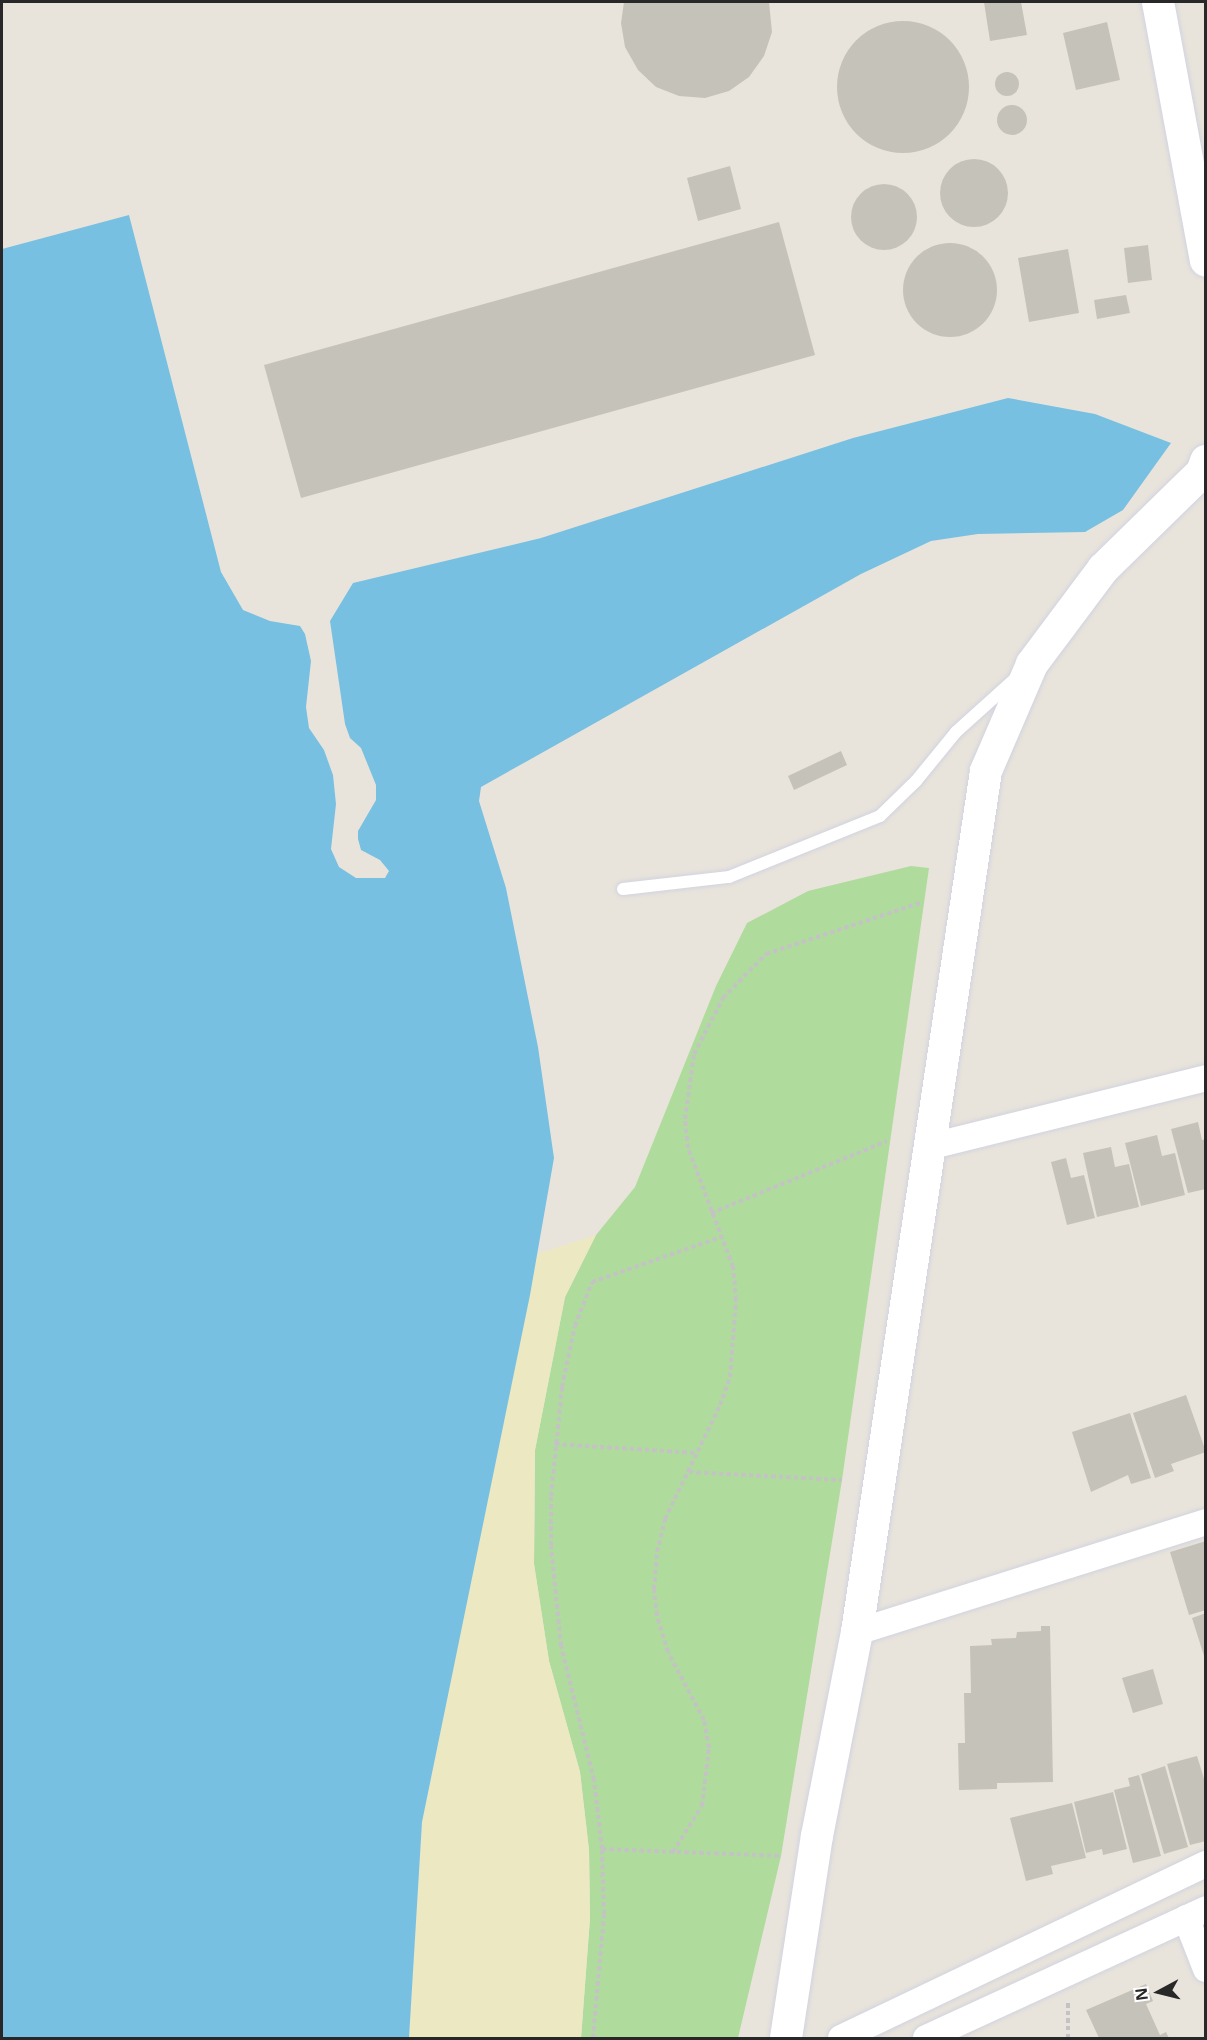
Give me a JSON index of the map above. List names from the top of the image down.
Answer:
{
  "north": "left"
}
